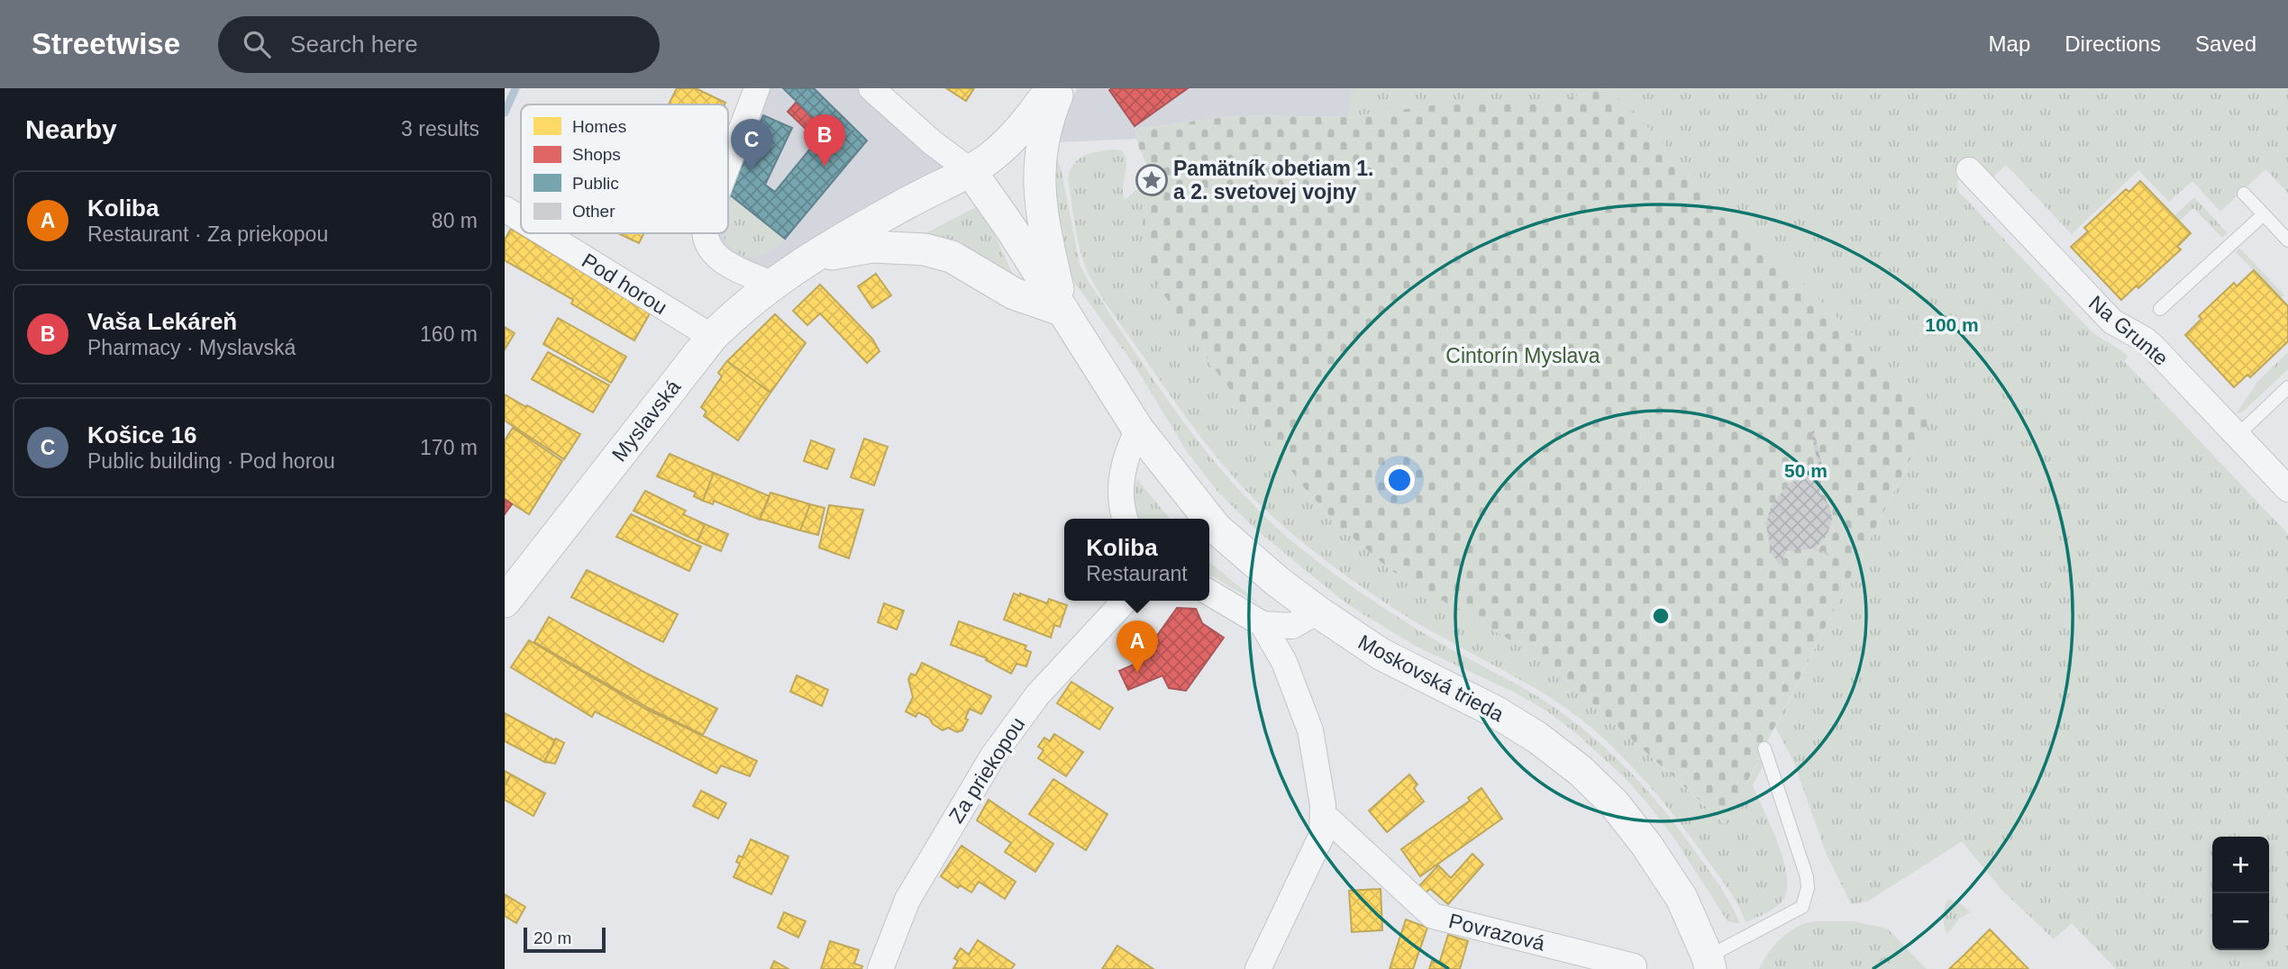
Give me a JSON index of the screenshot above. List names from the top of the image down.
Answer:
{
  "streets": {
    "street": [
      "Pod horou",
      "Na Grunte",
      "Myslavská",
      "Moskovská trieda",
      "Za priekopou",
      "Povrazová"
    ]
  },
  "crossings": [
    ["Pod horou", "Myslavská"],
    ["Myslavská", "Moskovská trieda"]
  ],
  "parks": ["Cintorín Myslava"],
  "places": {
    "place": ["Pamätník obetiam 1. a 2. svetovej vojny"]
  },
  "legend": [
    "Homes",
    "Shops",
    "Public",
    "Other"
  ],
  "scale_bar": "20 m",
  "page": {
    "header": "Streetwise",
    "search": "Search here",
    "nav": ["Map", "Directions", "Saved"],
    "heading": ["Nearby", "3 results"],
    "pins": ["B", "C", "A"],
    "list": [
      {
        "mark": "A",
        "name": "Koliba",
        "note": "Restaurant · Za priekopou",
        "value": "80 m"
      },
      {
        "mark": "B",
        "name": "Vaša Lekáreň",
        "note": "Pharmacy · Myslavská",
        "value": "160 m"
      },
      {
        "mark": "C",
        "name": "Košice 16",
        "note": "Public building · Pod horou",
        "value": "170 m"
      }
    ],
    "popup": ["Koliba", "Restaurant"],
    "map_buttons": ["+", "−"],
    "scale": "20 m"
  },
  "rings": ["100 m", "50 m"]
}
